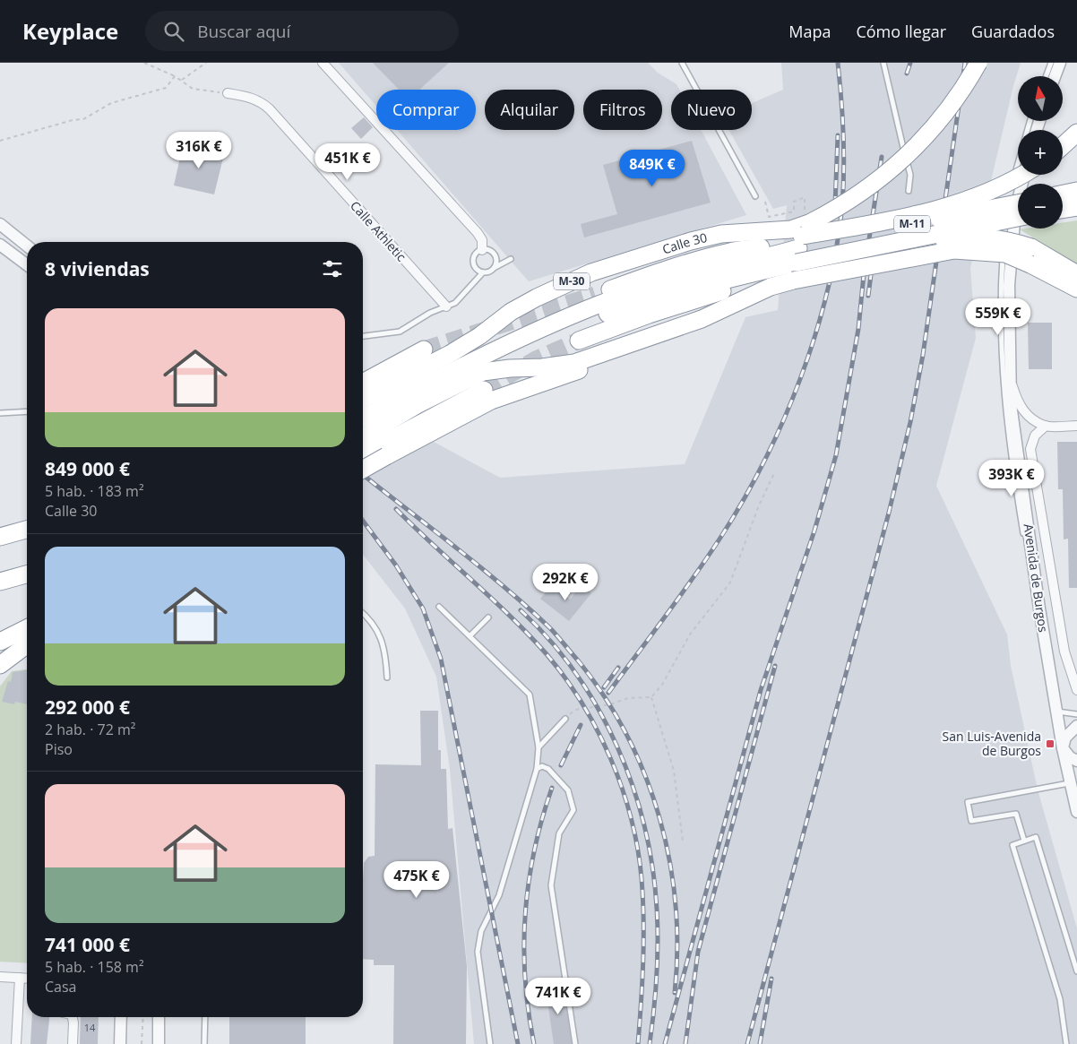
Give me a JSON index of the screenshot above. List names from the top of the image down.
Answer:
{
  "streets": {
    "highway": ["M-11", "Calle 30", "M-30"],
    "street": ["Calle Athletic", "Avenida de Burgos"]
  },
  "crossings": [
    ["M-11", "Calle 30"],
    ["Calle 30", "M-30"]
  ],
  "places": {
    "transit": ["San Luis-Avenida de Burgos"]
  },
  "house_numbers": ["14"],
  "north": "top",
  "page": {
    "header": "Keyplace",
    "search": "Buscar aquí",
    "nav": ["Mapa", "Cómo llegar", "Guardados"],
    "map_buttons": ["+", "−"],
    "chip": [
      "Comprar",
      "Alquilar",
      "Filtros",
      "Nuevo"
    ],
    "price": [
      "316K €",
      "451K €",
      "849K €",
      "559K €",
      "393K €",
      "292K €",
      "475K €",
      "741K €"
    ],
    "heading": "8 viviendas",
    "list": [
      {
        "name": "849 000 €",
        "note": "5 hab. · 183 m² · Calle 30"
      },
      {
        "name": "292 000 €",
        "note": "2 hab. · 72 m² · Piso"
      },
      {
        "name": "741 000 €",
        "note": "5 hab. · 158 m² · Casa"
      }
    ]
  }
}
